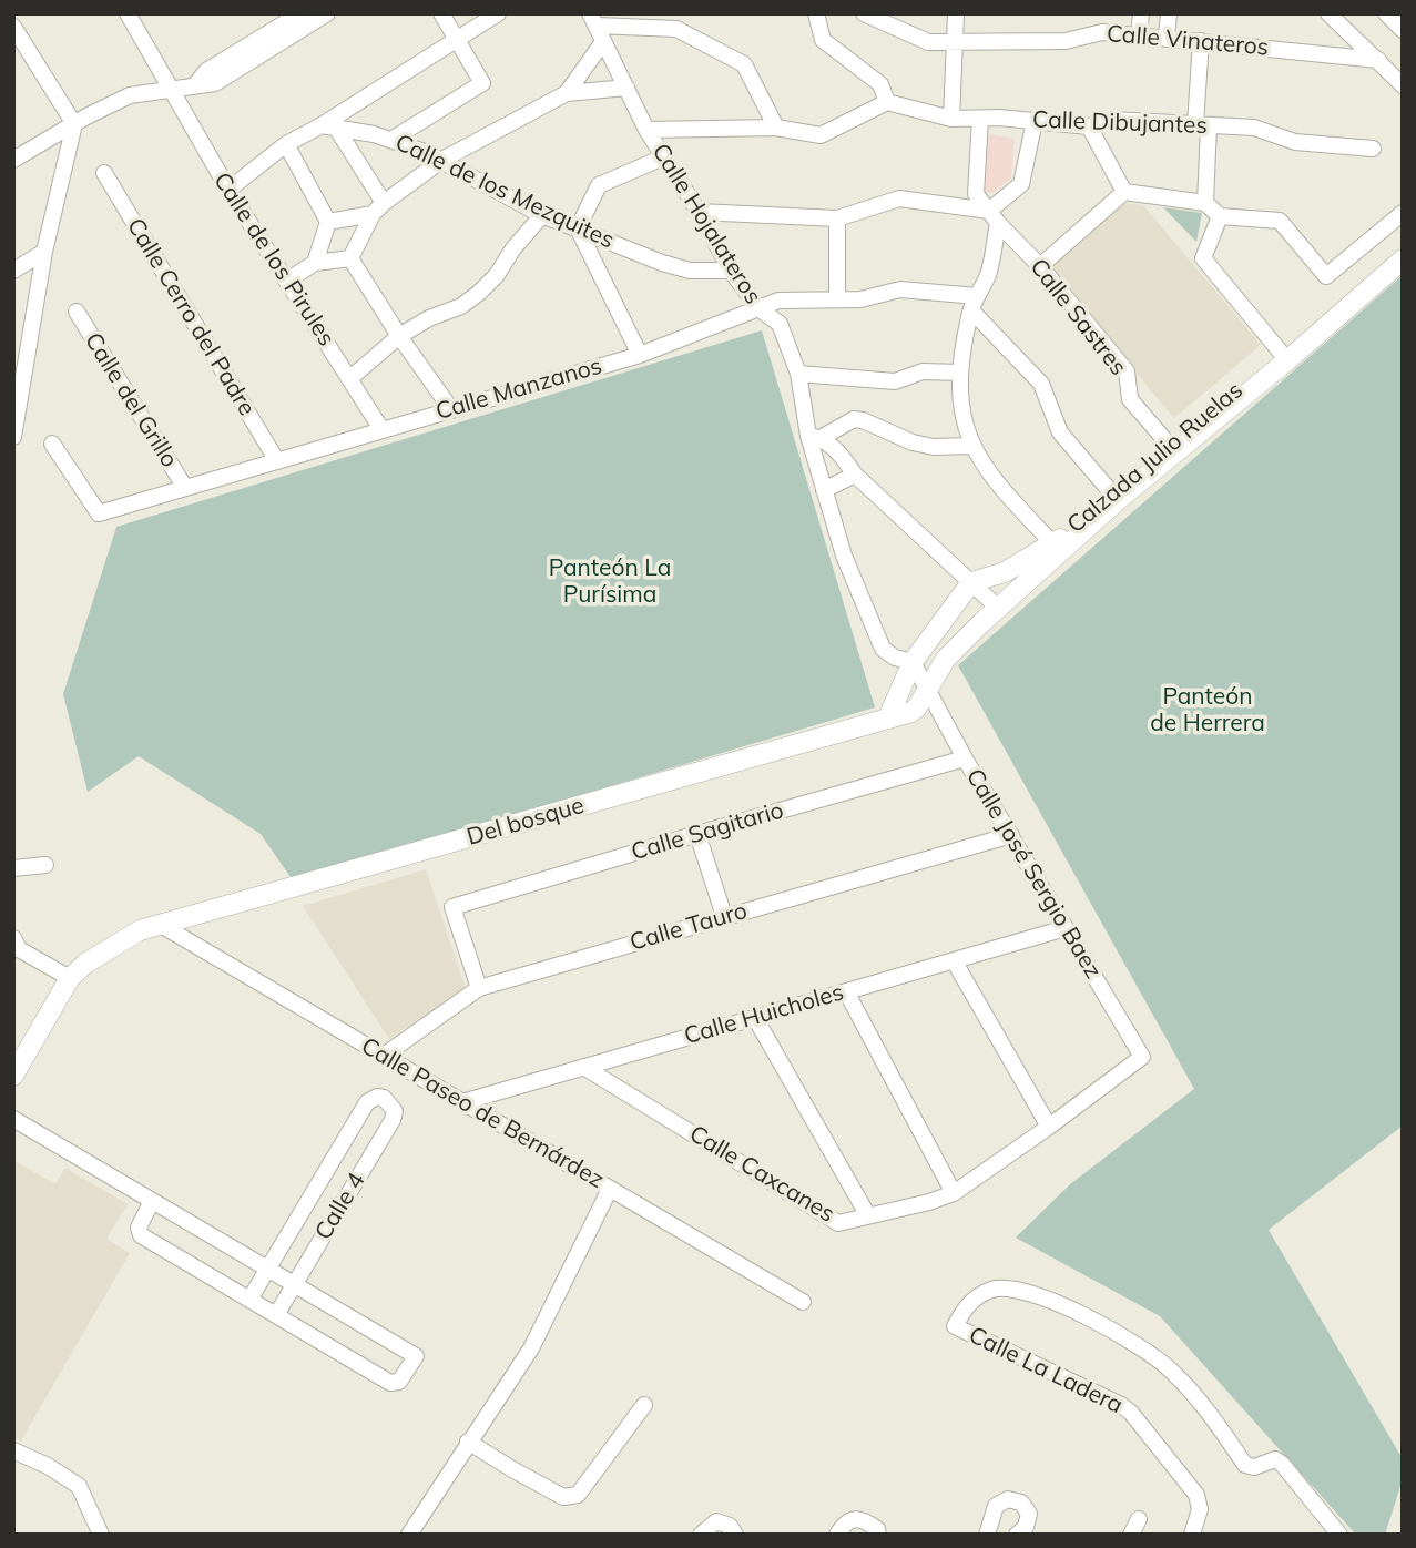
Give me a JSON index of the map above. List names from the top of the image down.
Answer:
{
  "streets": {
    "main road": ["Calzada Julio Ruelas", "Del bosque"],
    "street": [
      "Calle Vinateros",
      "Calle Dibujantes",
      "Calle de los Mezquites",
      "Calle Hojalateros",
      "Calle de los Pirules",
      "Calle Cerro del Padre",
      "Calle Sastres",
      "Calle Manzanos",
      "Calle del Grillo",
      "Calle Sagitario",
      "Calle José Sergio Baez",
      "Calle Tauro",
      "Calle Huicholes",
      "Calle Paseo de Bernárdez",
      "Calle Caxcanes",
      "Calle 4",
      "Calle La Ladera"
    ]
  },
  "crossings": [
    ["Calle Dibujantes", "Calle Sastres"],
    ["Calle de los Mezquites", "Calle Hojalateros"],
    ["Calle Hojalateros", "Calle Manzanos"],
    ["Calle Hojalateros", "Calzada Julio Ruelas"],
    ["Calle Hojalateros", "Del bosque"],
    ["Calle Hojalateros", "Calle José Sergio Baez"],
    ["Calle de los Pirules", "Calle Manzanos"],
    ["Calle Cerro del Padre", "Calle Manzanos"],
    ["Calle Sastres", "Calzada Julio Ruelas"],
    ["Calle Manzanos", "Calle del Grillo"],
    ["Calzada Julio Ruelas", "Del bosque"],
    ["Calzada Julio Ruelas", "Calle José Sergio Baez"],
    ["Del bosque", "Calle José Sergio Baez"],
    ["Del bosque", "Calle Paseo de Bernárdez"],
    ["Calle Sagitario", "Calle José Sergio Baez"],
    ["Calle Sagitario", "Calle Tauro"],
    ["Calle José Sergio Baez", "Calle Tauro"],
    ["Calle José Sergio Baez", "Calle Huicholes"],
    ["Calle José Sergio Baez", "Calle Caxcanes"],
    ["Calle Tauro", "Calle Paseo de Bernárdez"],
    ["Calle Huicholes", "Calle Paseo de Bernárdez"],
    ["Calle Huicholes", "Calle Caxcanes"]
  ],
  "parks": ["Panteón La Purísima", "Panteón de Herrera"]
}
